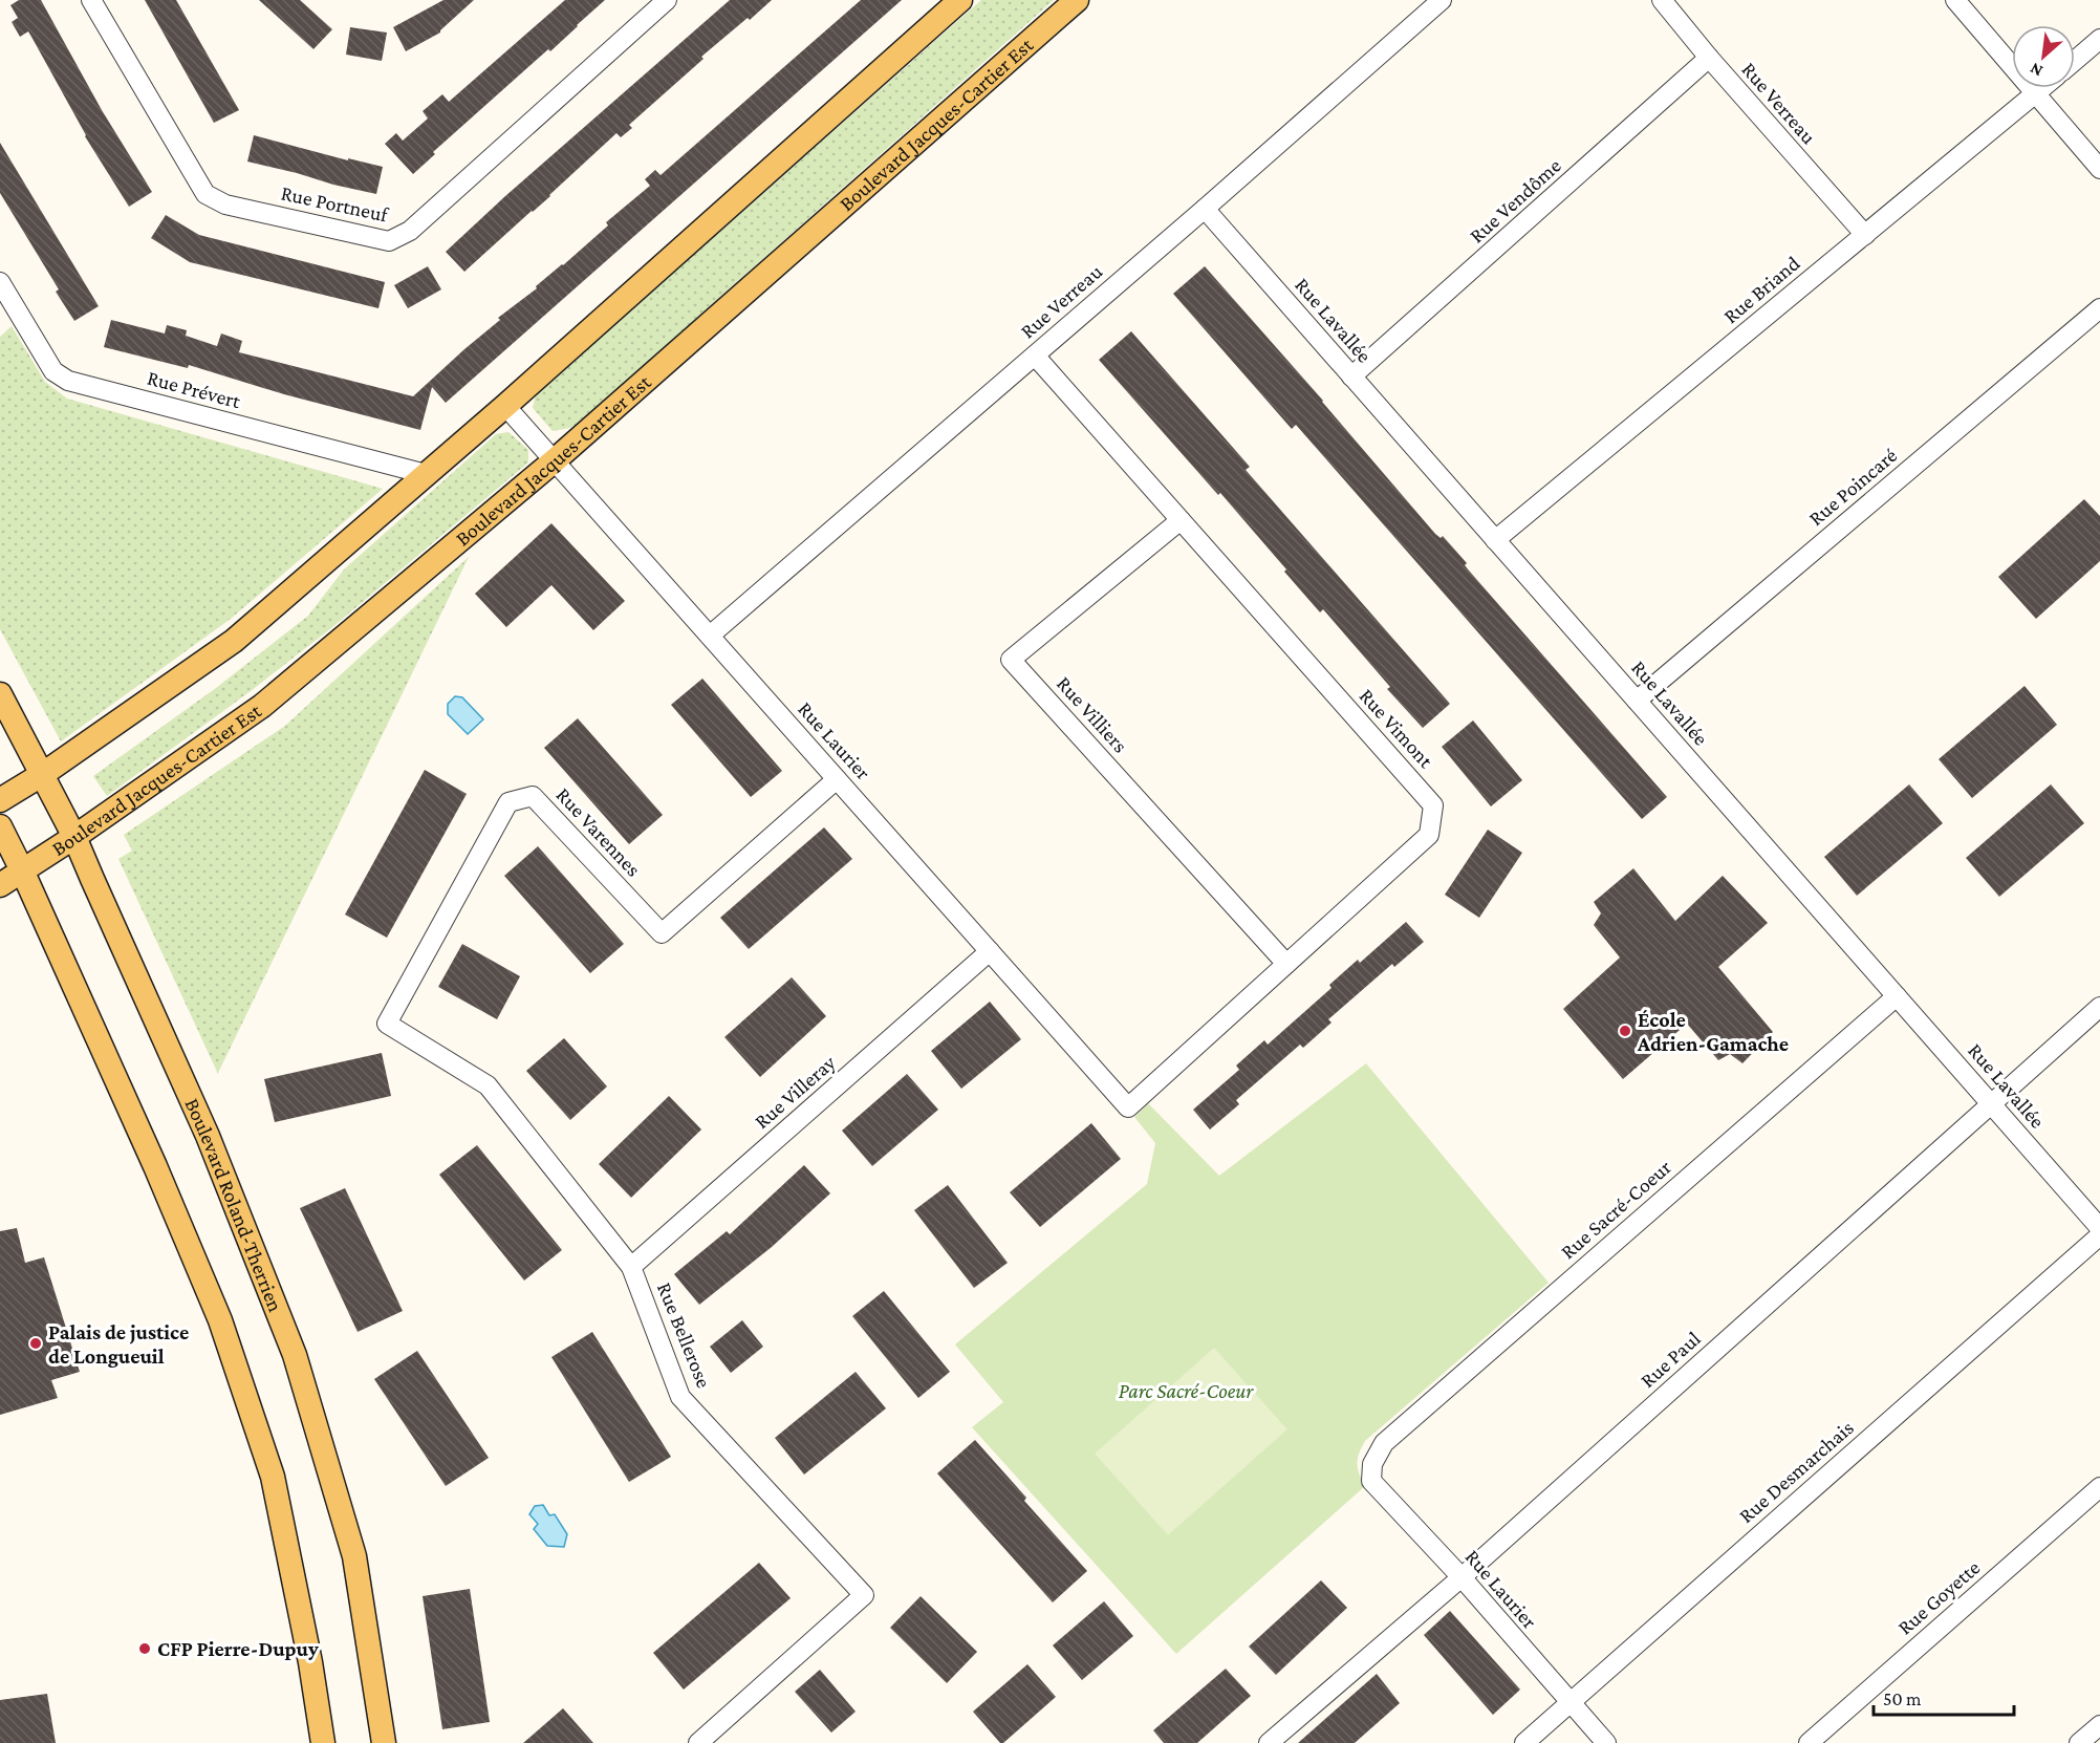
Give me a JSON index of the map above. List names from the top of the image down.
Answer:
{
  "streets": {
    "main road": ["Boulevard Jacques-Cartier Est", "Boulevard Roland-Therrien"],
    "street": [
      "Rue Verreau",
      "Rue Vendôme",
      "Rue Portneuf",
      "Rue Briand",
      "Rue Lavallée",
      "Rue Prévert",
      "Rue Poincaré",
      "Rue Villiers",
      "Rue Vimont",
      "Rue Laurier",
      "Rue Varennes",
      "Rue Villeray",
      "Rue Sacré-Coeur",
      "Rue Bellerose",
      "Rue Paul",
      "Rue Desmarchais",
      "Rue Goyette"
    ]
  },
  "crossings": [
    ["Rue Verreau", "Rue Vendôme"],
    ["Rue Verreau", "Rue Briand"],
    ["Rue Verreau", "Rue Lavallée"],
    ["Rue Verreau", "Rue Vimont"],
    ["Rue Verreau", "Rue Laurier"],
    ["Boulevard Jacques-Cartier Est", "Rue Laurier"],
    ["Boulevard Jacques-Cartier Est", "Boulevard Roland-Therrien"],
    ["Rue Vendôme", "Rue Lavallée"],
    ["Rue Briand", "Rue Lavallée"],
    ["Rue Lavallée", "Rue Poincaré"],
    ["Rue Lavallée", "Rue Sacré-Coeur"],
    ["Rue Lavallée", "Rue Paul"],
    ["Rue Villiers", "Rue Vimont"],
    ["Rue Vimont", "Rue Laurier"],
    ["Rue Laurier", "Rue Varennes"],
    ["Rue Laurier", "Rue Villeray"],
    ["Rue Laurier", "Rue Sacré-Coeur"],
    ["Rue Laurier", "Rue Paul"],
    ["Rue Laurier", "Rue Desmarchais"],
    ["Rue Varennes", "Rue Bellerose"],
    ["Rue Villeray", "Rue Bellerose"]
  ],
  "parks": ["Parc Sacré-Coeur"],
  "places": ["École Adrien-Gamache", "Palais de justice de Longueuil", "CFP Pierre-Dupuy"],
  "scale_bar": "50 m",
  "north": "bottom left"
}
